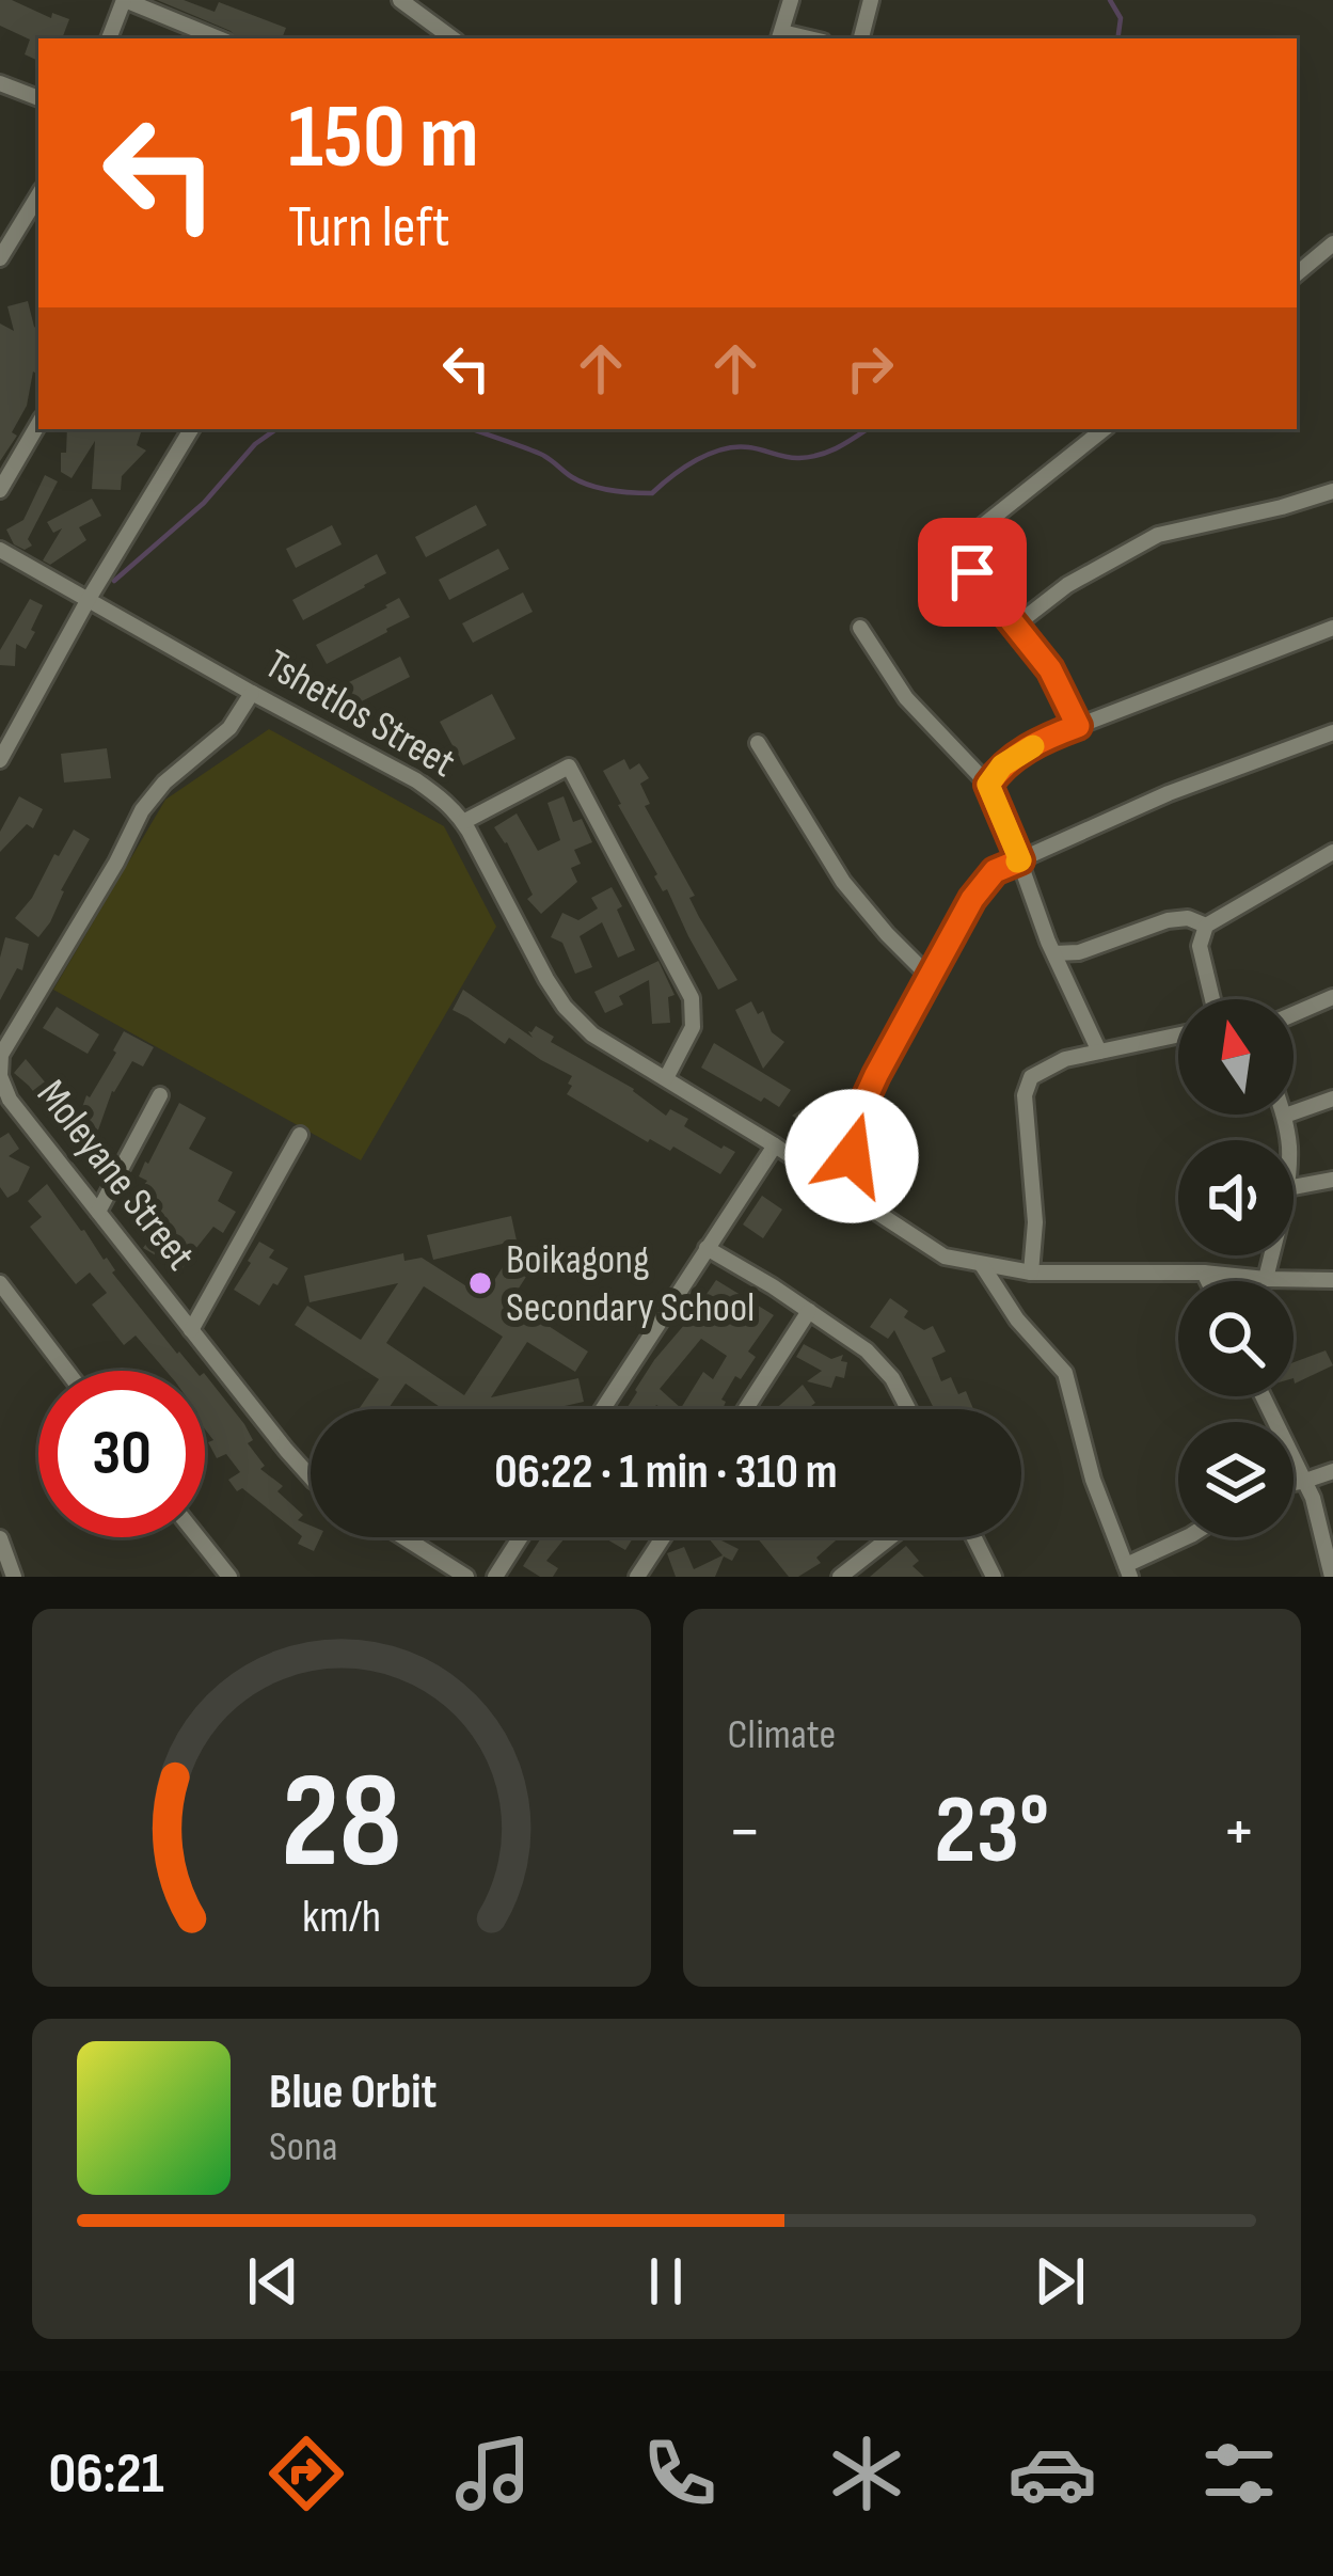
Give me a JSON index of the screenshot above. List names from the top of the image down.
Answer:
{
  "streets": {
    "street": ["Tshetlos Street", "Moleyane Street"]
  },
  "crossings": [
    ["Tshetlos Street", "Moleyane Street"]
  ],
  "places": ["Boikagong Secondary School"],
  "north": "top",
  "page": {
    "turn": ["150 m", "Turn left"],
    "limit": "30",
    "trip": "06:22 · 1 min · 310 m",
    "tile": "Climate",
    "heat": ["−", "23°", "+"],
    "song": ["Blue Orbit", "Sona"],
    "tabs": "06:21",
    "gauge": ["28", "km/h"]
  }
}
